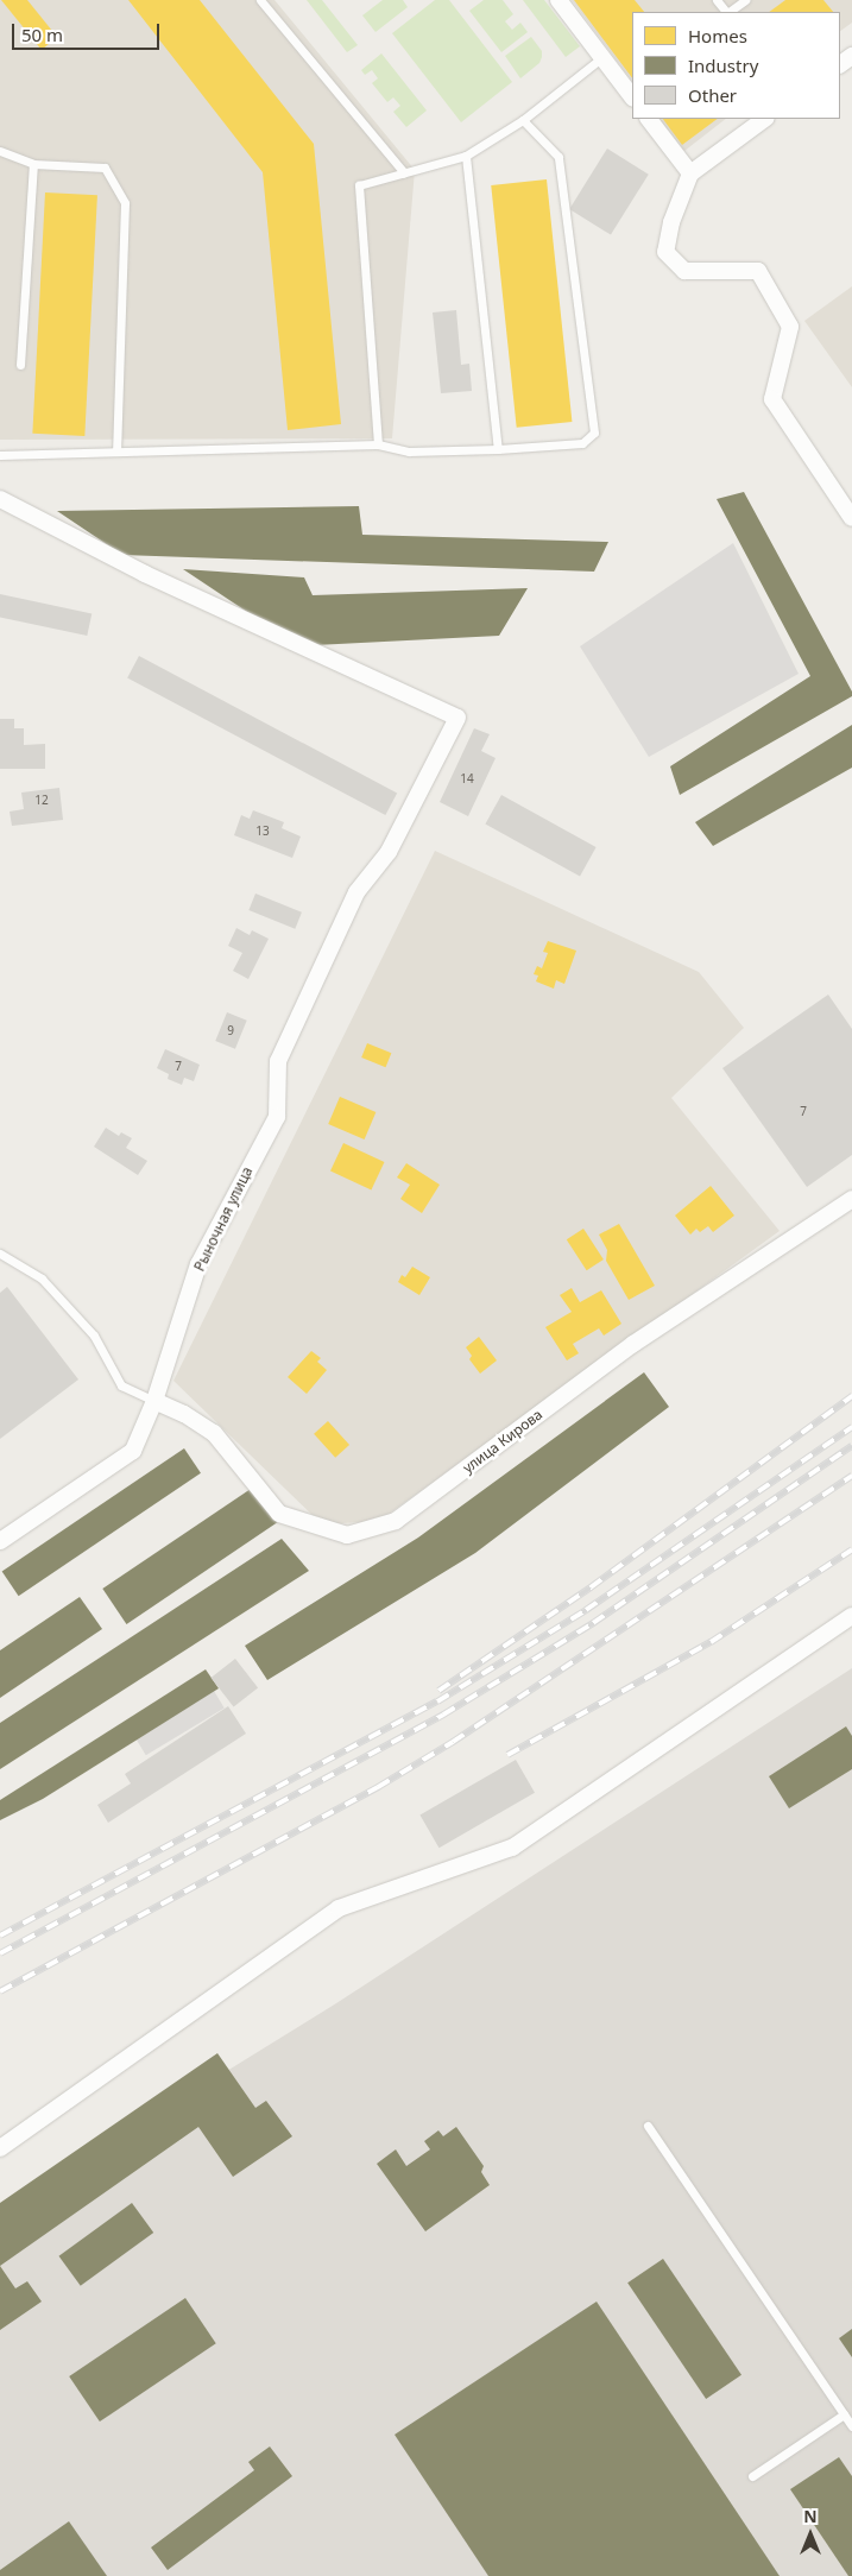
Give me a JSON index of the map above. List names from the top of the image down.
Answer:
{
  "streets": {
    "street": ["Рыночная улица", "улица Кирова"]
  },
  "crossings": [
    ["Рыночная улица", "улица Кирова"]
  ],
  "house_numbers": [
    "14",
    "12",
    "13",
    "9",
    "7",
    "7"
  ],
  "legend": ["Homes", "Industry", "Other"],
  "scale_bar": "50 m",
  "north": "top"
}
